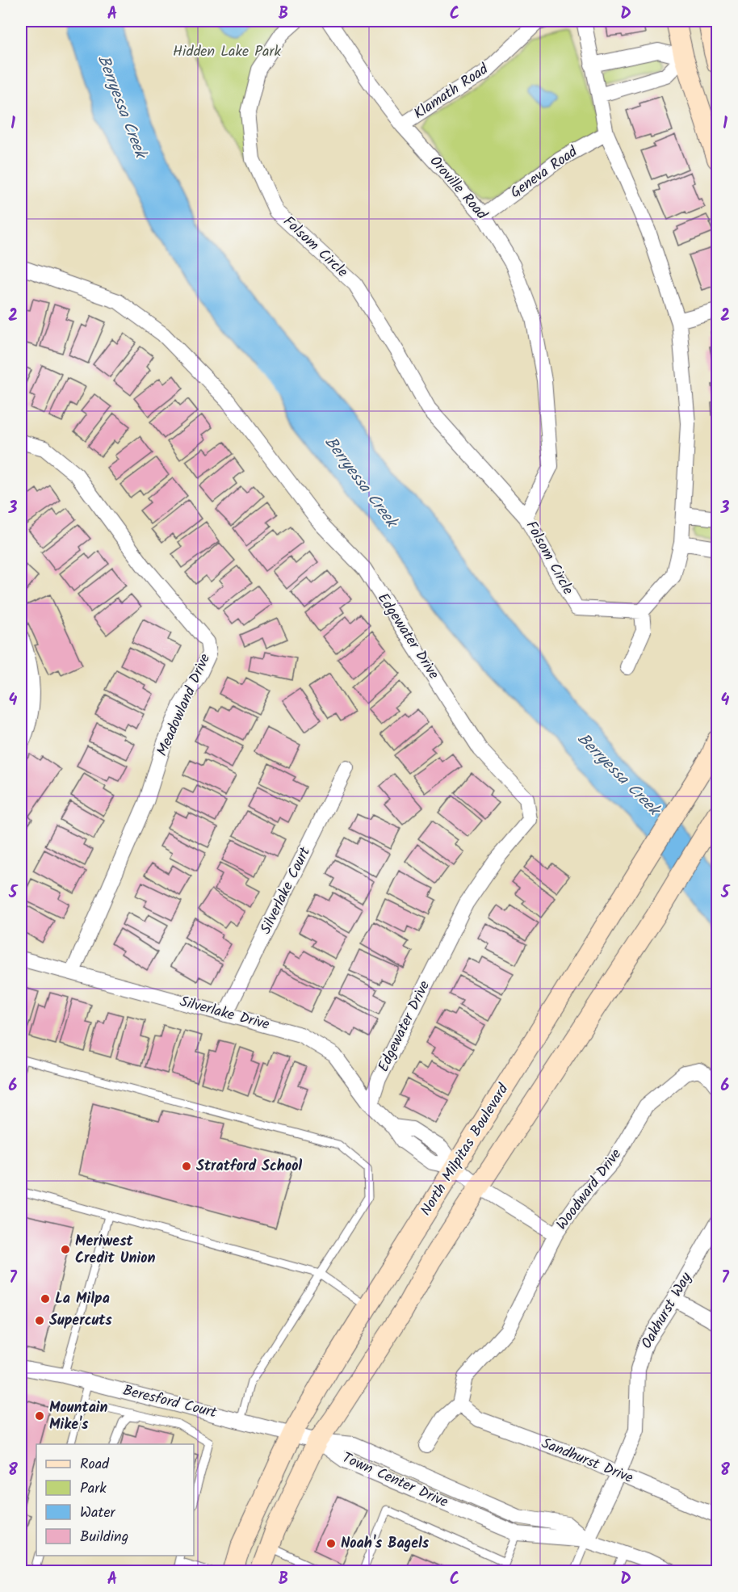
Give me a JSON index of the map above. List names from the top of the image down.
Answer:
{
  "streets": {
    "main road": ["North Milpitas Boulevard"],
    "street": [
      "Klamath Road",
      "Geneva Road",
      "Oroville Road",
      "Folsom Circle",
      "Edgewater Drive",
      "Meadowland Drive",
      "Silverlake Court",
      "Silverlake Drive",
      "Woodward Drive",
      "Oakhurst Way",
      "Beresford Court",
      "Sandhurst Drive",
      "Town Center Drive"
    ]
  },
  "crossings": [
    ["Klamath Road", "Oroville Road"],
    ["Geneva Road", "Oroville Road"],
    ["Oroville Road", "Folsom Circle"],
    ["Edgewater Drive", "Silverlake Drive"],
    ["Meadowland Drive", "Silverlake Drive"],
    ["Silverlake Court", "Silverlake Drive"],
    ["Silverlake Drive", "North Milpitas Boulevard"],
    ["Silverlake Drive", "Woodward Drive"],
    ["North Milpitas Boulevard", "Beresford Court"],
    ["North Milpitas Boulevard", "Town Center Drive"],
    ["Woodward Drive", "Sandhurst Drive"],
    ["Oakhurst Way", "Sandhurst Drive"],
    ["Oakhurst Way", "Town Center Drive"],
    ["Beresford Court", "Town Center Drive"]
  ],
  "water": ["Berryessa Creek"],
  "parks": ["Hidden Lake Park"],
  "places": [
    "Stratford School",
    "Meriwest Credit Union",
    "La Milpa",
    "Supercuts",
    "Mountain Mike's",
    "Noah's Bagels"
  ],
  "legend": [
    "Road",
    "Park",
    "Water",
    "Building"
  ],
  "grid": {
    "columns": [
      "A",
      "B",
      "C",
      "D"
    ],
    "rows": [
      "1",
      "2",
      "3",
      "4",
      "5",
      "6",
      "7",
      "8"
    ]
  }
}
